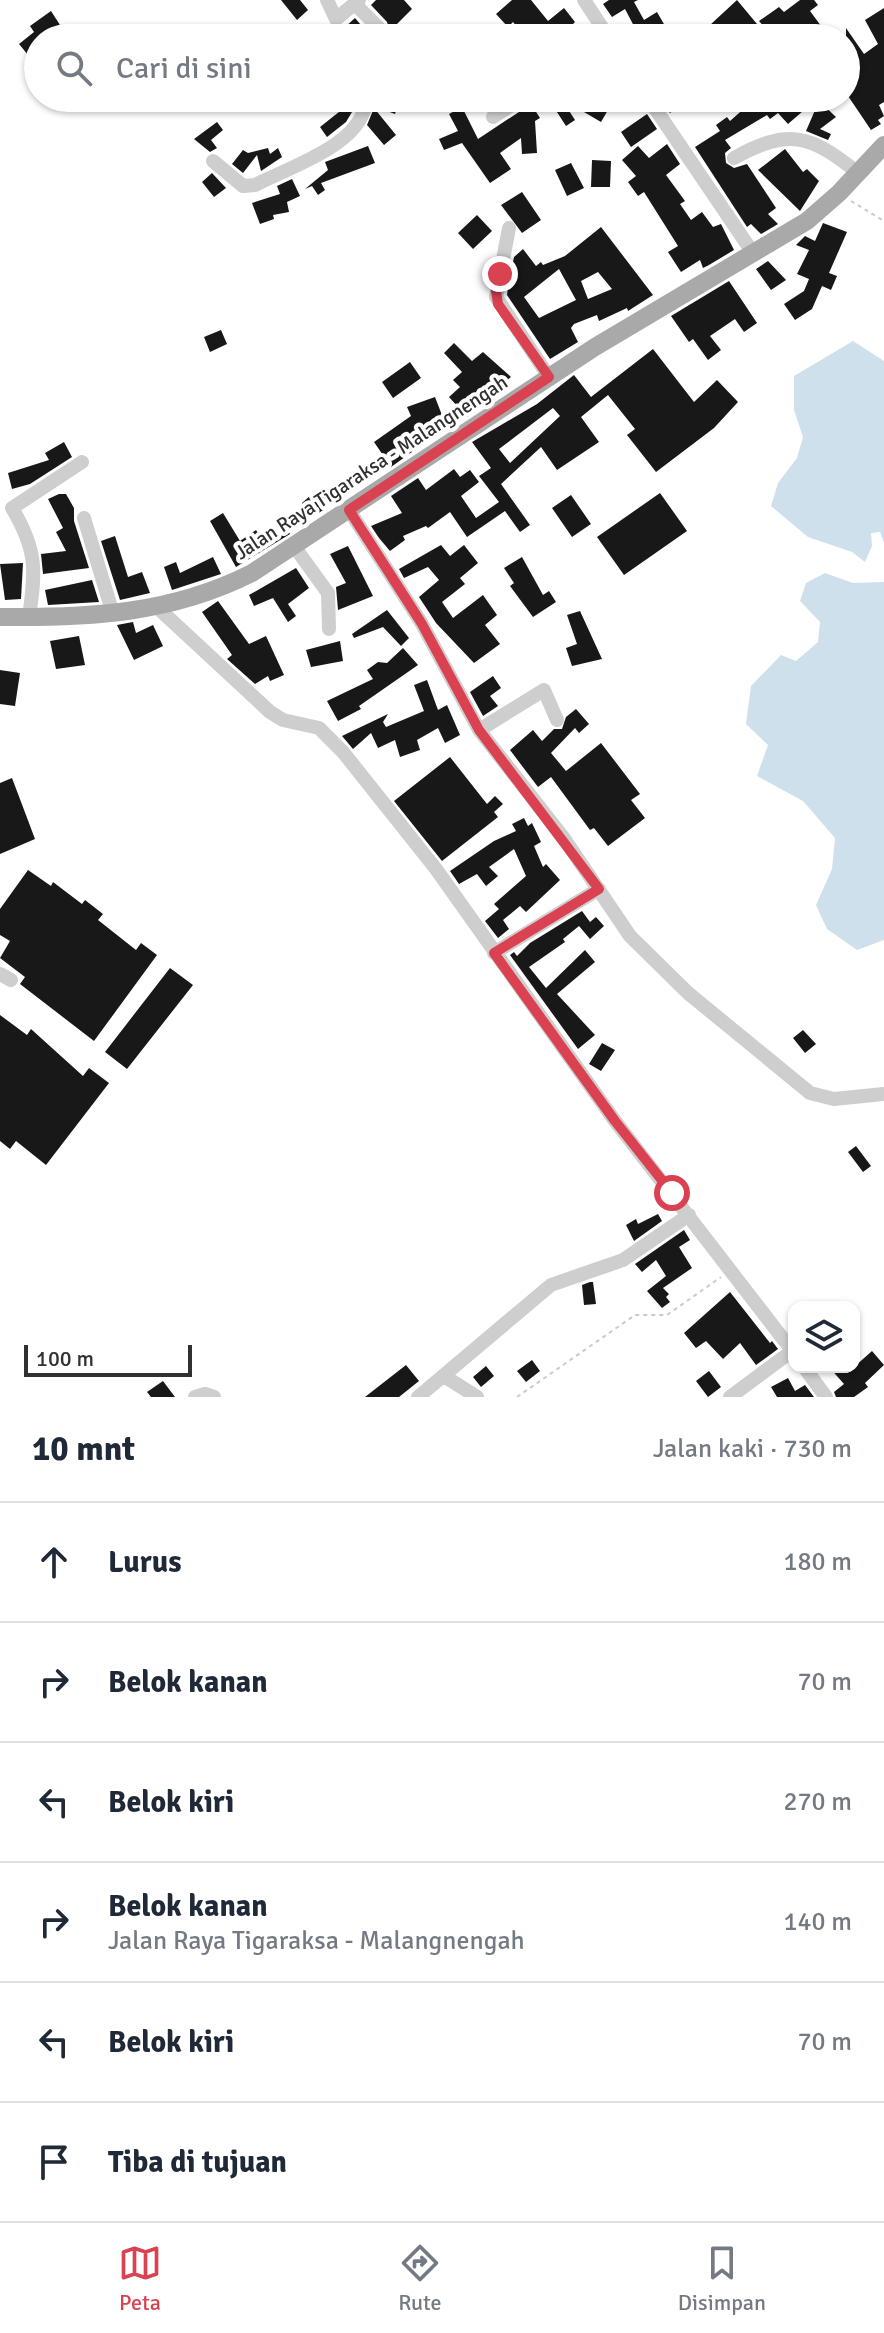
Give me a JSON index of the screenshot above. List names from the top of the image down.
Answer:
{
  "streets": {
    "main road": ["Jalan Raya Tigaraksa - Malangnengah"]
  },
  "scale_bar": "100 m",
  "page": {
    "search": "Cari di sini",
    "scale": "100 m",
    "heading": ["10 mnt", "Jalan kaki · 730 m"],
    "list": [
      ["Lurus", "180 m"],
      ["Belok kanan", "70 m"],
      ["Belok kiri", "270 m"],
      ["Belok kanan", "Jalan Raya Tigaraksa - Malangnengah", "140 m"],
      ["Belok kiri", "70 m"],
      "Tiba di tujuan"
    ],
    "nav": ["Peta", "Rute", "Disimpan"]
  }
}
